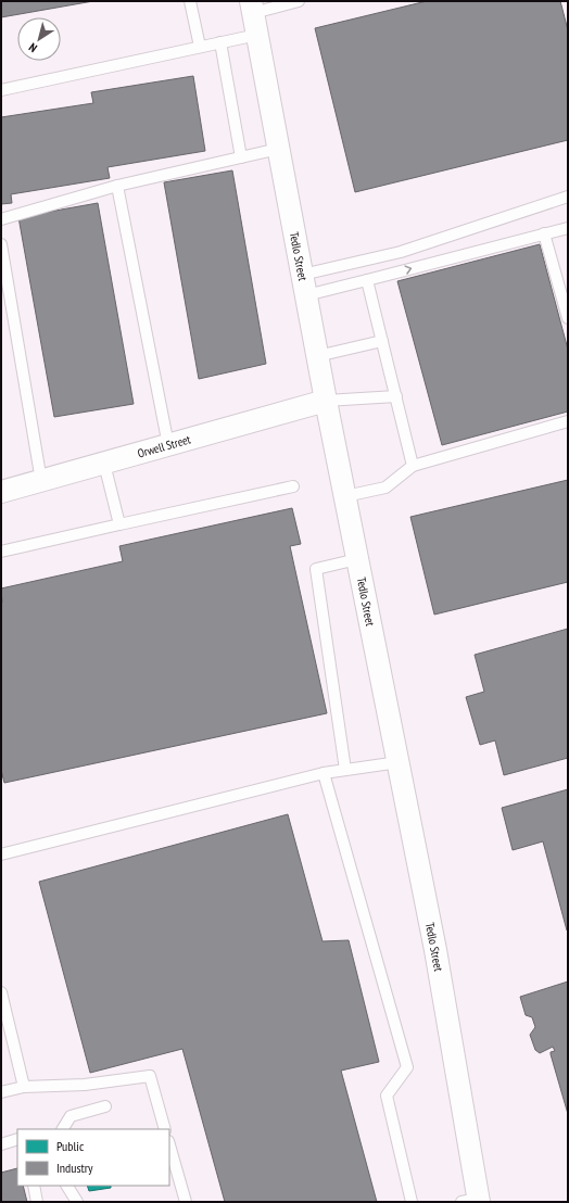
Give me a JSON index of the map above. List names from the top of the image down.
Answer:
{
  "streets": {
    "street": ["Tedlo Street", "Orwell Street"]
  },
  "crossings": [
    ["Tedlo Street", "Orwell Street"]
  ],
  "legend": ["Public", "Industry"],
  "north": "bottom left"
}
